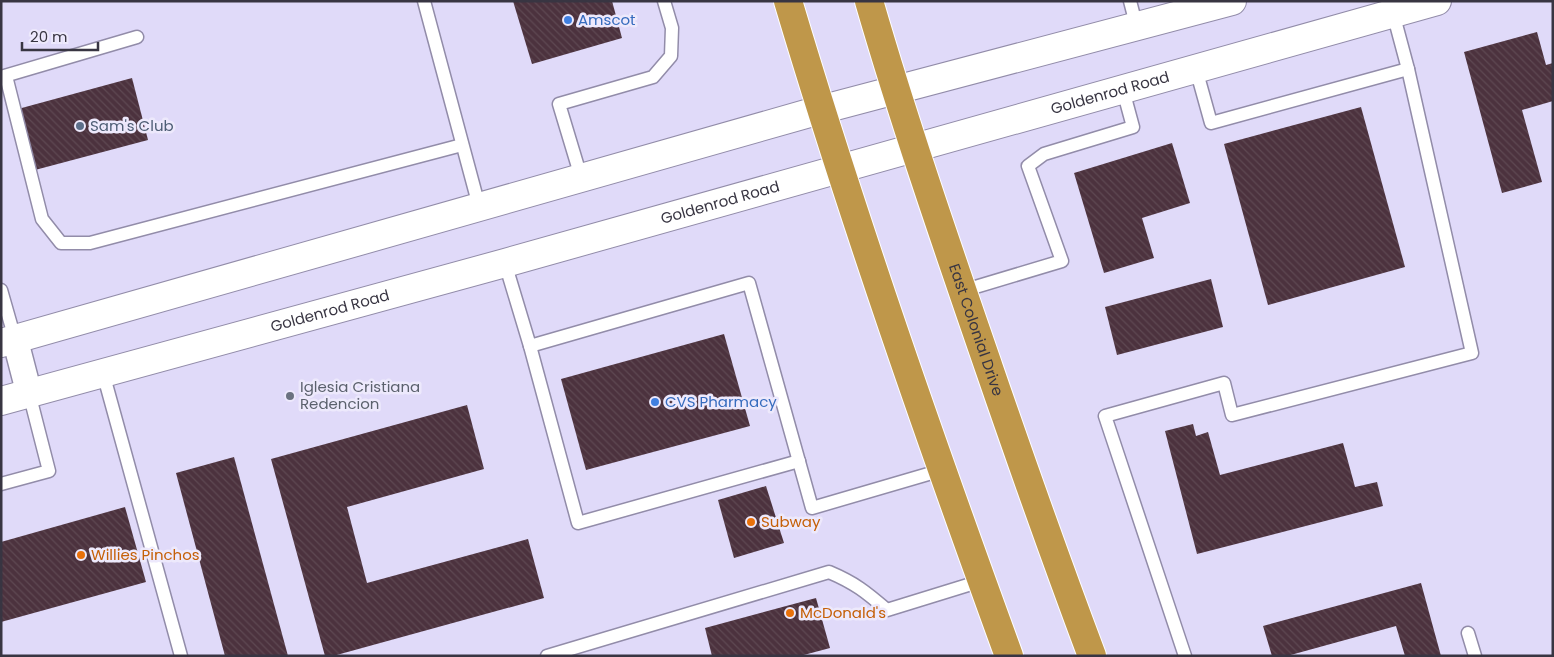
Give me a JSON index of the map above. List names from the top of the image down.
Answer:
{
  "streets": {
    "highway": ["East Colonial Drive"],
    "main road": ["Goldenrod Road"]
  },
  "crossings": [
    ["Goldenrod Road", "East Colonial Drive"]
  ],
  "places": [
    "Amscot",
    "Sam's Club",
    "Iglesia Cristiana Redencion",
    "CVS Pharmacy",
    "Subway",
    "Willies Pinchos",
    "McDonald's"
  ],
  "scale_bar": "20 m"
}
